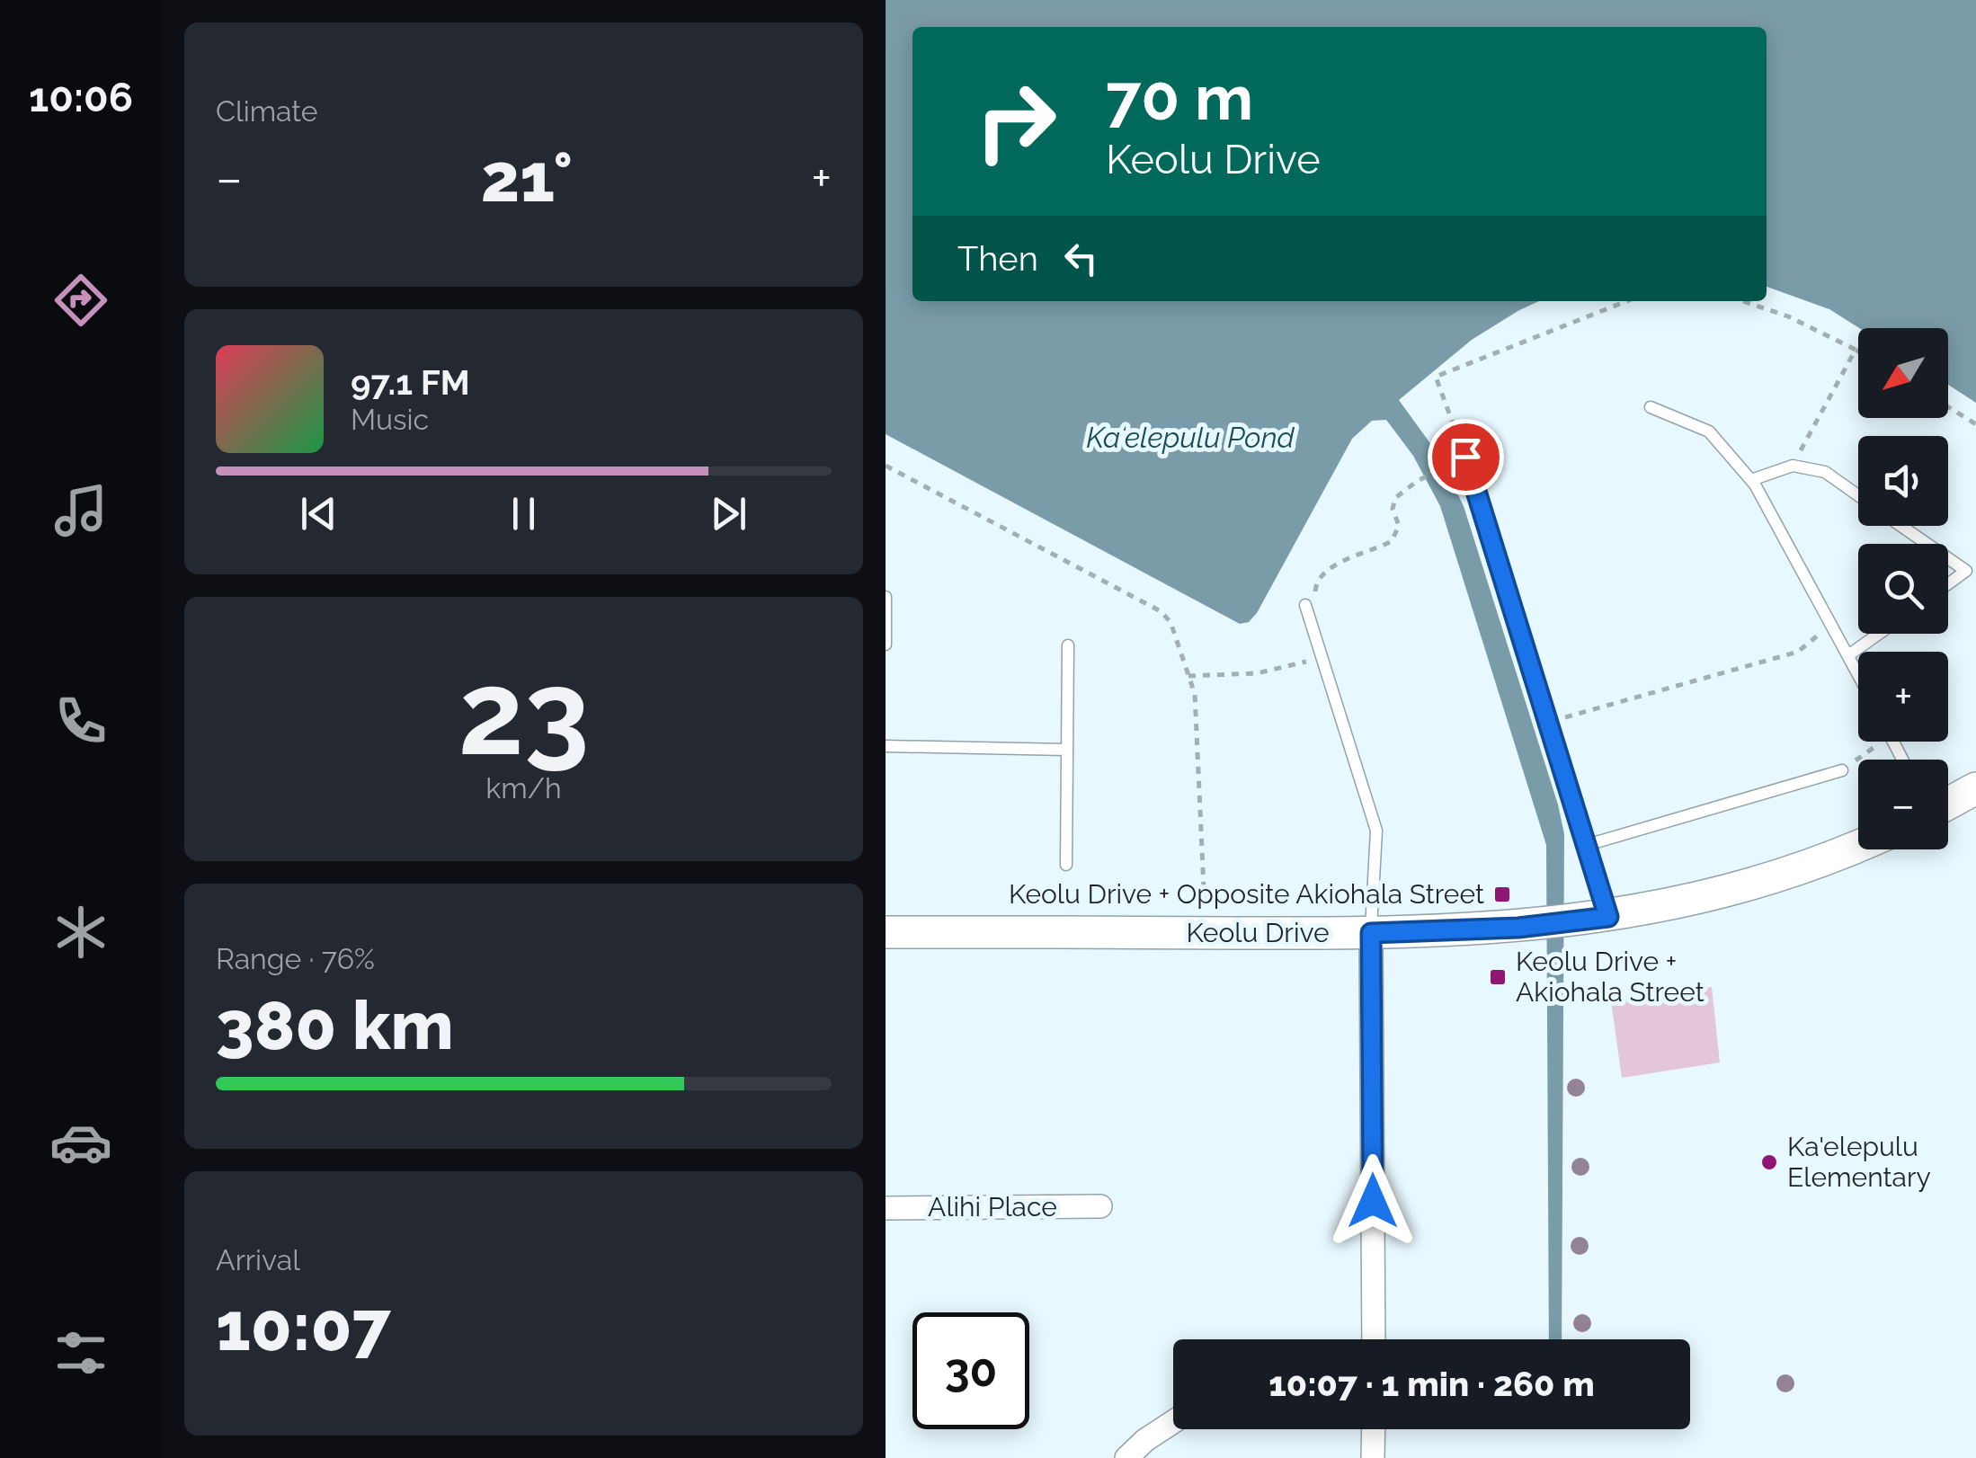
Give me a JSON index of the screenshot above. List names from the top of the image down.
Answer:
{
  "streets": {
    "main road": ["Keolu Drive"],
    "street": ["Alihi Place"]
  },
  "water": ["Kaʻelepulu Pond"],
  "places": {
    "transit": ["Keolu Drive + Opposite Akiohala Street", "Keolu Drive + Akiohala Street"],
    "other": ["Ka'elepulu Elementary"]
  },
  "north": "bottom left",
  "page": {
    "tabs": "10:06",
    "tile": [
      "Climate",
      ["23", "km/h"],
      ["Range · 76%", "380 km"],
      ["Arrival", "10:07"]
    ],
    "turn": ["70 m", "Keolu Drive"],
    "heat": ["−", "21°", "+"],
    "then": "Then",
    "map_buttons": ["+", "−"],
    "song": ["97.1 FM", "Music"],
    "limit": "30",
    "trip": "10:07 · 1 min · 260 m"
  }
}
